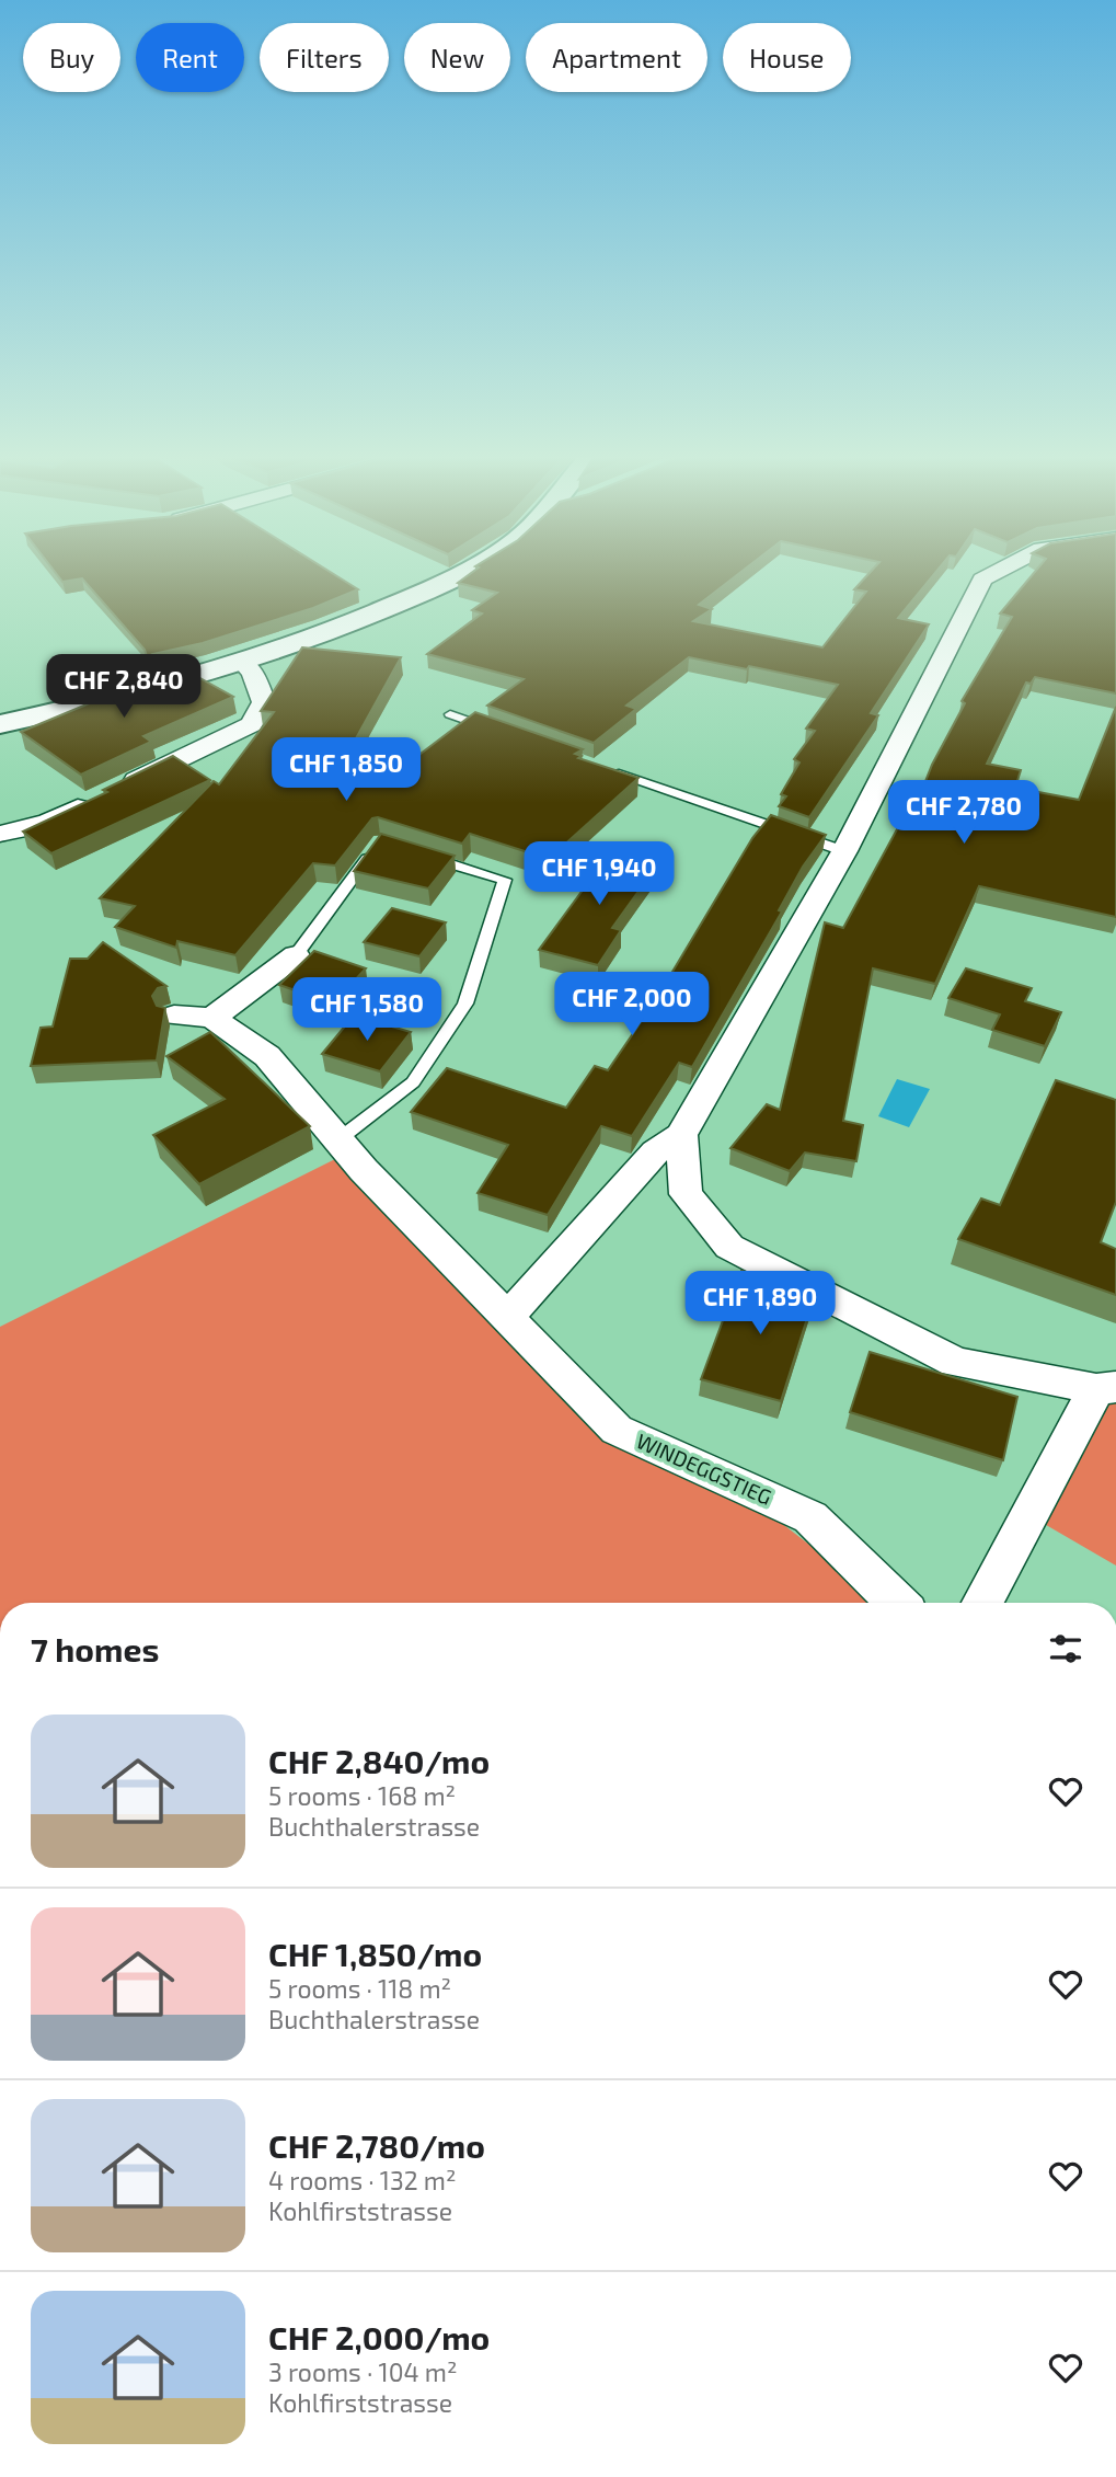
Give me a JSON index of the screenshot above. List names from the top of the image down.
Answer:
{
  "streets": {
    "street": ["WINDEGGSTIEG"]
  },
  "page": {
    "chip": [
      "Buy",
      "Rent",
      "Filters",
      "New",
      "Apartment",
      "House"
    ],
    "price": [
      "CHF 2,840",
      "CHF 1,850",
      "CHF 2,780",
      "CHF 1,940",
      "CHF 2,000",
      "CHF 1,580",
      "CHF 1,890"
    ],
    "heading": "7 homes",
    "list": [
      {
        "name": "CHF 2,840/mo",
        "note": "5 rooms · 168 m² · Buchthalerstrasse"
      },
      {
        "name": "CHF 1,850/mo",
        "note": "5 rooms · 118 m² · Buchthalerstrasse"
      },
      {
        "name": "CHF 2,780/mo",
        "note": "4 rooms · 132 m² · Kohlfirststrasse"
      },
      {
        "name": "CHF 2,000/mo",
        "note": "3 rooms · 104 m² · Kohlfirststrasse"
      }
    ]
  }
}
